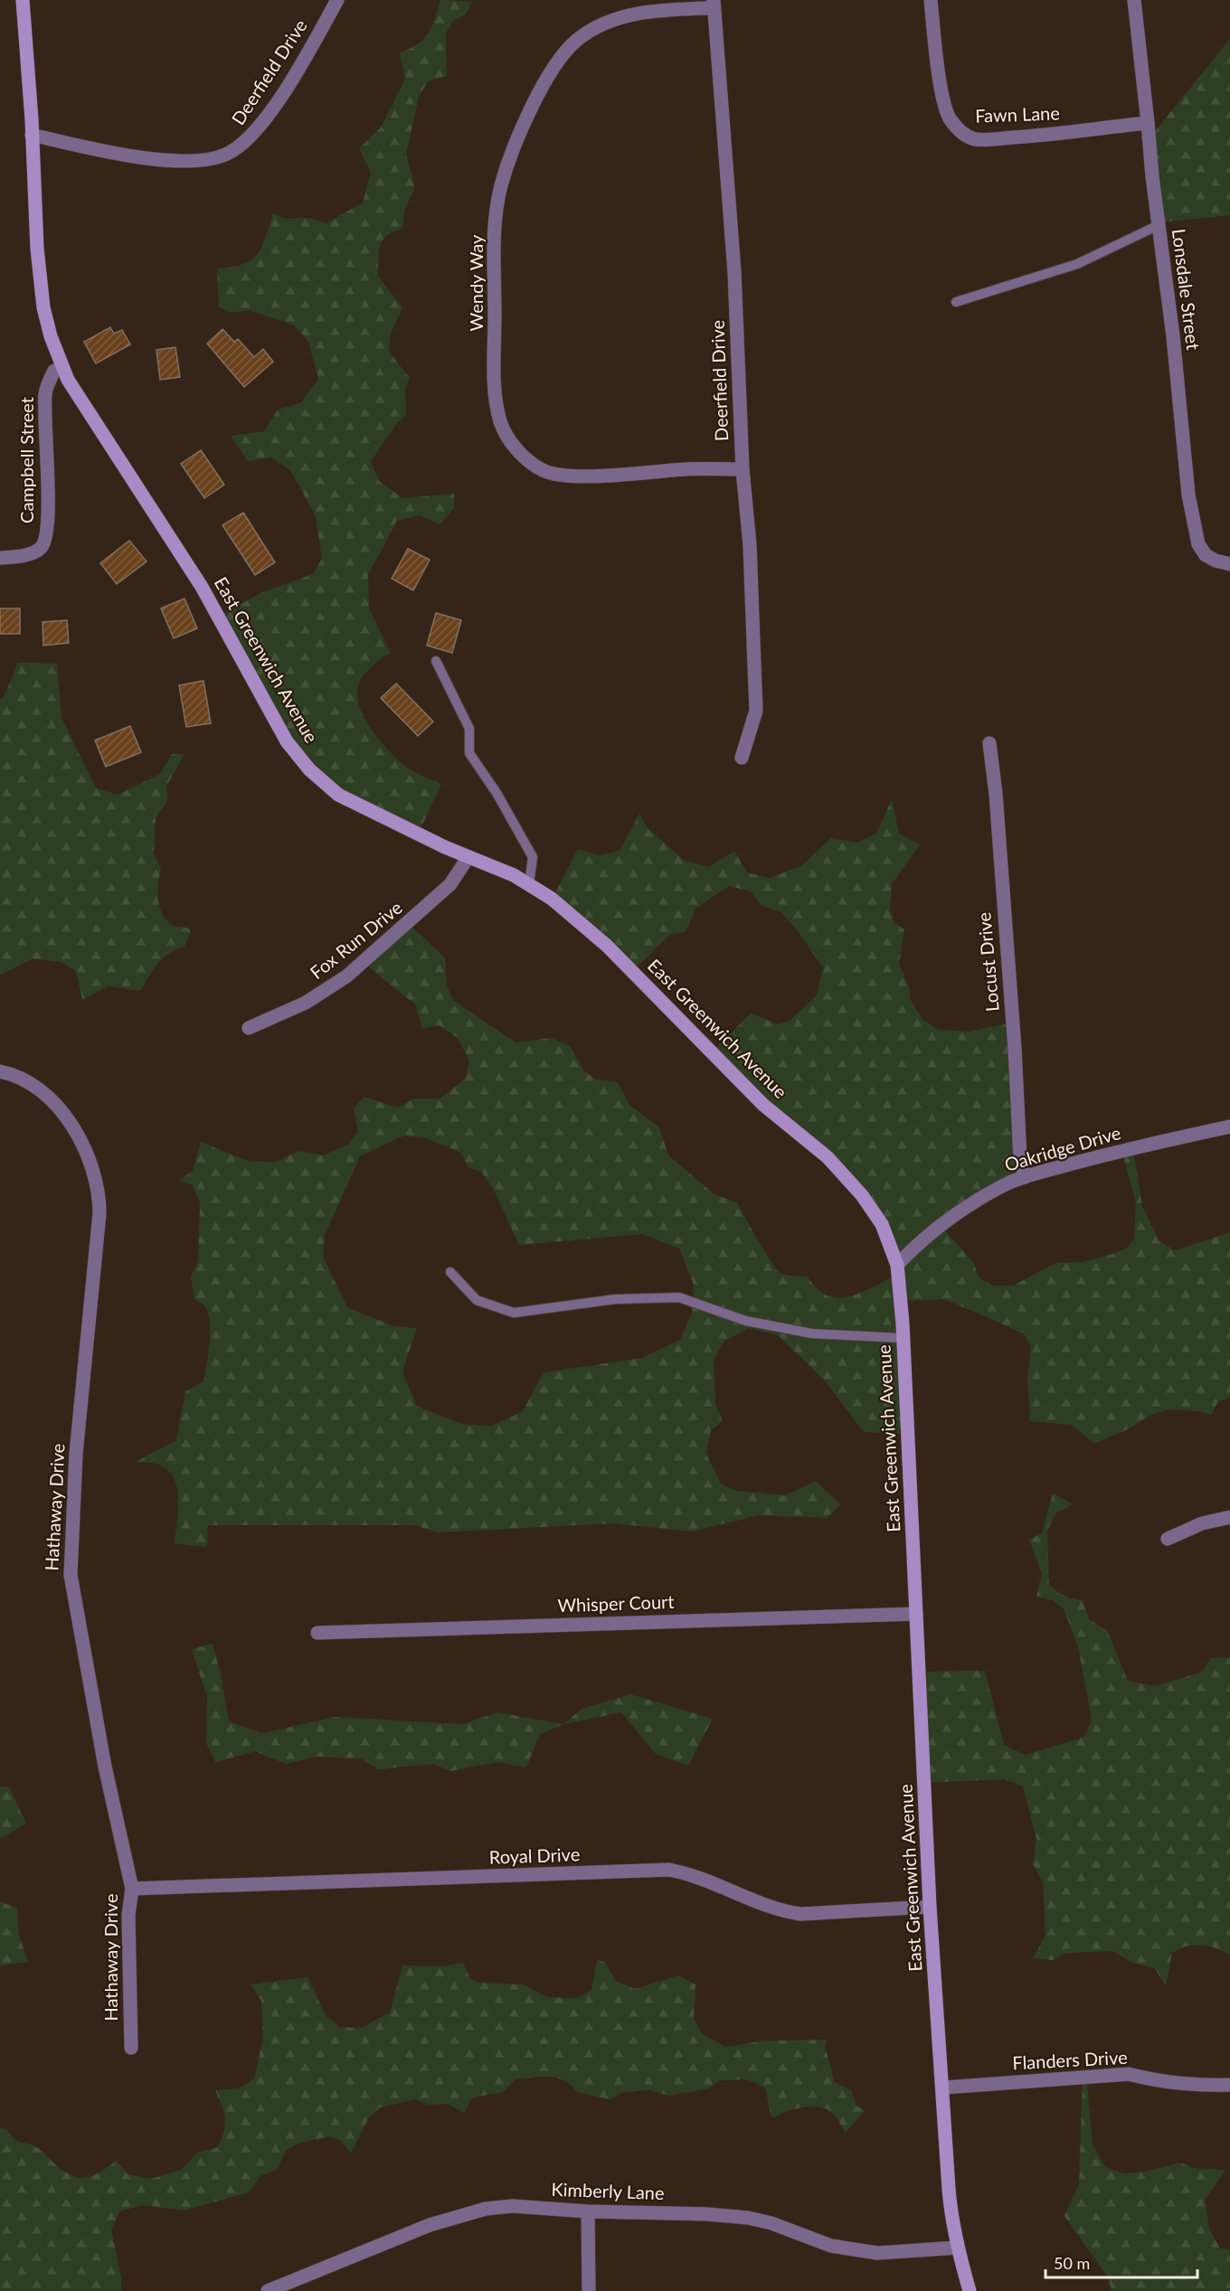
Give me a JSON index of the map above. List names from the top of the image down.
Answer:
{
  "streets": {
    "street": [
      "Deerfield Drive",
      "Fawn Lane",
      "Wendy Way",
      "Lonsdale Street",
      "Campbell Street",
      "East Greenwich Avenue",
      "Fox Run Drive",
      "Locust Drive",
      "Oakridge Drive",
      "Hathaway Drive",
      "Whisper Court",
      "Royal Drive",
      "Flanders Drive",
      "Kimberly Lane"
    ]
  },
  "crossings": [
    ["Deerfield Drive", "Wendy Way"],
    ["Deerfield Drive", "East Greenwich Avenue"],
    ["Fawn Lane", "Lonsdale Street"],
    ["Campbell Street", "East Greenwich Avenue"],
    ["East Greenwich Avenue", "Fox Run Drive"],
    ["East Greenwich Avenue", "Oakridge Drive"],
    ["East Greenwich Avenue", "Whisper Court"],
    ["East Greenwich Avenue", "Royal Drive"],
    ["East Greenwich Avenue", "Flanders Drive"],
    ["East Greenwich Avenue", "Kimberly Lane"],
    ["Locust Drive", "Oakridge Drive"],
    ["Hathaway Drive", "Royal Drive"]
  ],
  "scale_bar": "50 m"
}
